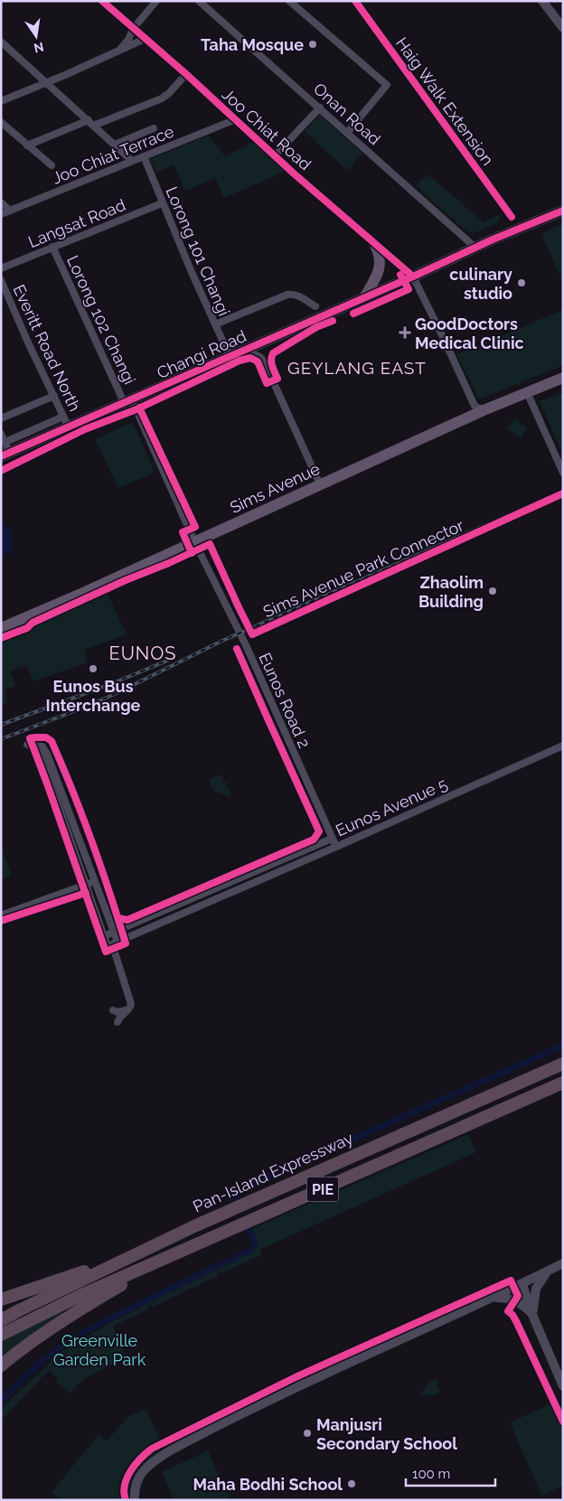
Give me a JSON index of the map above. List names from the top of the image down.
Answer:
{
  "streets": {
    "highway": ["Pan-Island Expressway", "PIE"],
    "main road": ["Changi Road", "Sims Avenue"],
    "street": [
      "Onan Road",
      "Joo Chiat Road",
      "Joo Chiat Terrace",
      "Langsat Road",
      "Lorong 101 Changi",
      "Lorong 102 Changi",
      "Everitt Road North",
      "Eunos Road 2",
      "Eunos Avenue 5"
    ],
    "cycle path": ["Haig Walk Extension", "Sims Avenue Park Connector"]
  },
  "crossings": [
    ["Onan Road", "Changi Road"],
    ["Joo Chiat Road", "Joo Chiat Terrace"],
    ["Joo Chiat Road", "Changi Road"],
    ["Joo Chiat Terrace", "Lorong 101 Changi"],
    ["Langsat Road", "Lorong 101 Changi"],
    ["Langsat Road", "Lorong 102 Changi"],
    ["Lorong 101 Changi", "Changi Road"],
    ["Lorong 102 Changi", "Changi Road"],
    ["Lorong 102 Changi", "Sims Avenue"],
    ["Lorong 102 Changi", "Eunos Road 2"],
    ["Everitt Road North", "Changi Road"],
    ["Sims Avenue", "Eunos Road 2"],
    ["Eunos Road 2", "Eunos Avenue 5"]
  ],
  "districts": ["GEYLANG EAST", "EUNOS"],
  "parks": ["Greenville Garden Park"],
  "places": {
    "other": [
      "Taha Mosque",
      "culinary studio",
      "Zhaolim Building",
      "Eunos Bus Interchange",
      "Manjusri Secondary School",
      "Maha Bodhi School"
    ],
    "health": ["GoodDoctors Medical Clinic"]
  },
  "scale_bar": "100 m",
  "north": "bottom"
}
